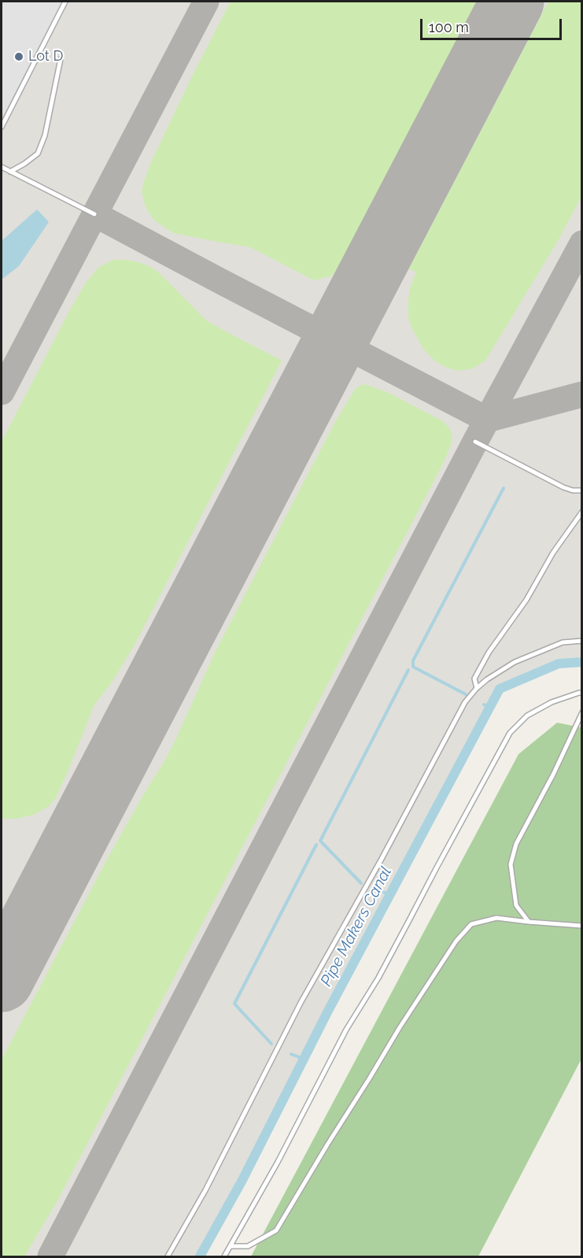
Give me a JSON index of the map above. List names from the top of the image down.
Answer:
{
  "water": ["Pipe Makers Canal"],
  "places": ["Lot D"],
  "scale_bar": "100 m"
}
